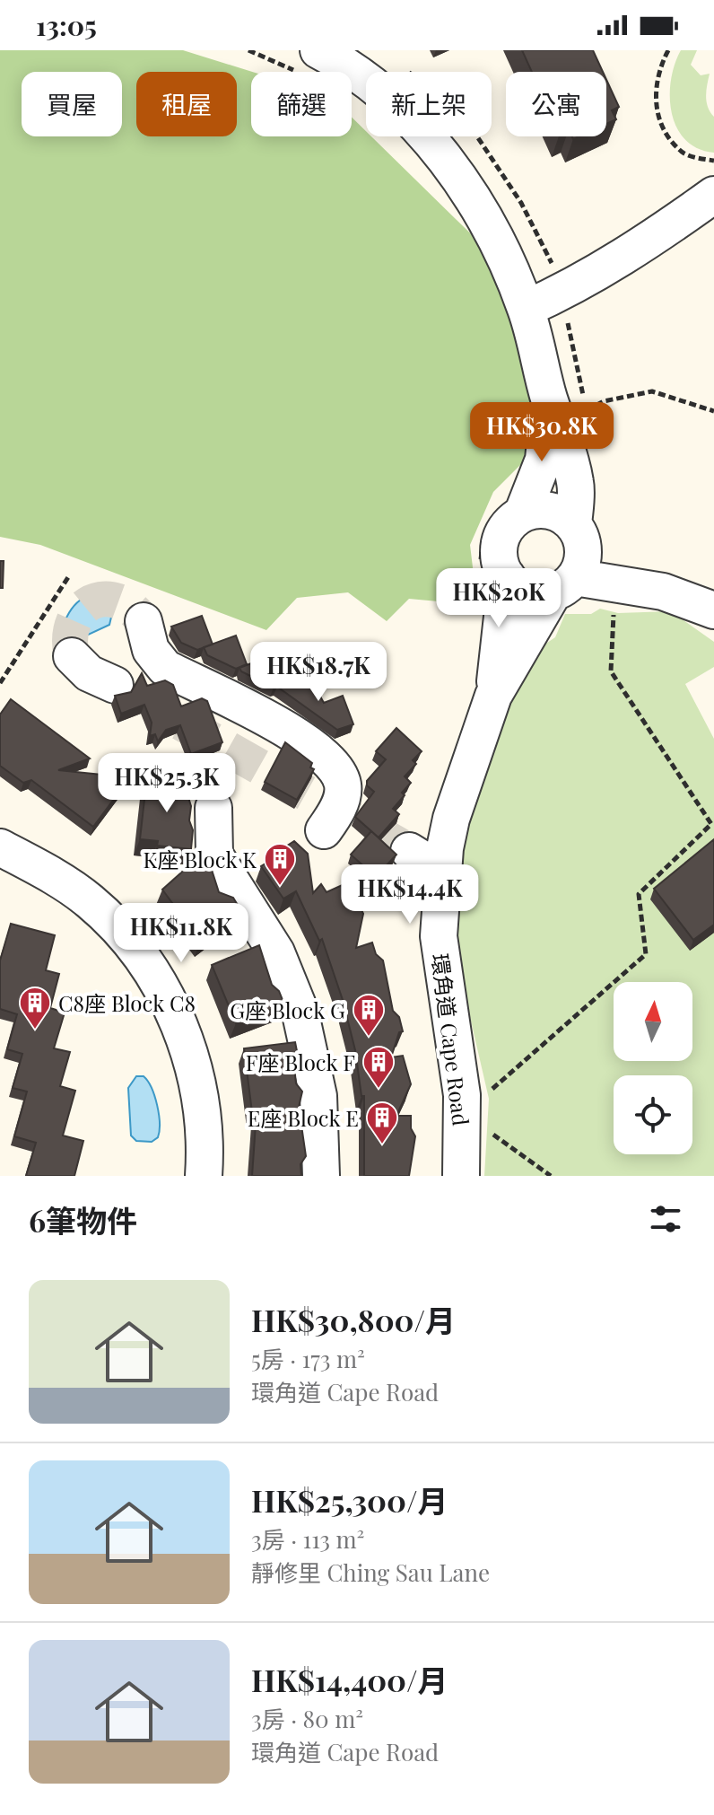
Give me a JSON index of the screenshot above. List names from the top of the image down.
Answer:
{
  "streets": {
    "street": ["環角道 Cape Road"]
  },
  "places": {
    "building": [
      "K座 Block K",
      "C8座 Block C8",
      "G座 Block G",
      "F座 Block F",
      "E座 Block E"
    ]
  },
  "north": "top",
  "page": {
    "status": "13:05",
    "chip": [
      "買屋",
      "租屋",
      "篩選",
      "新上架",
      "公寓"
    ],
    "price": [
      "HK$30.8K",
      "HK$20K",
      "HK$18.7K",
      "HK$25.3K",
      "HK$14.4K",
      "HK$11.8K"
    ],
    "heading": "6筆物件",
    "list": [
      {
        "name": "HK$30,800/月",
        "note": "5房 · 173 m² · 環角道 Cape Road"
      },
      {
        "name": "HK$25,300/月",
        "note": "3房 · 113 m² · 靜修里 Ching Sau Lane"
      },
      {
        "name": "HK$14,400/月",
        "note": "3房 · 80 m² · 環角道 Cape Road"
      }
    ]
  }
}
